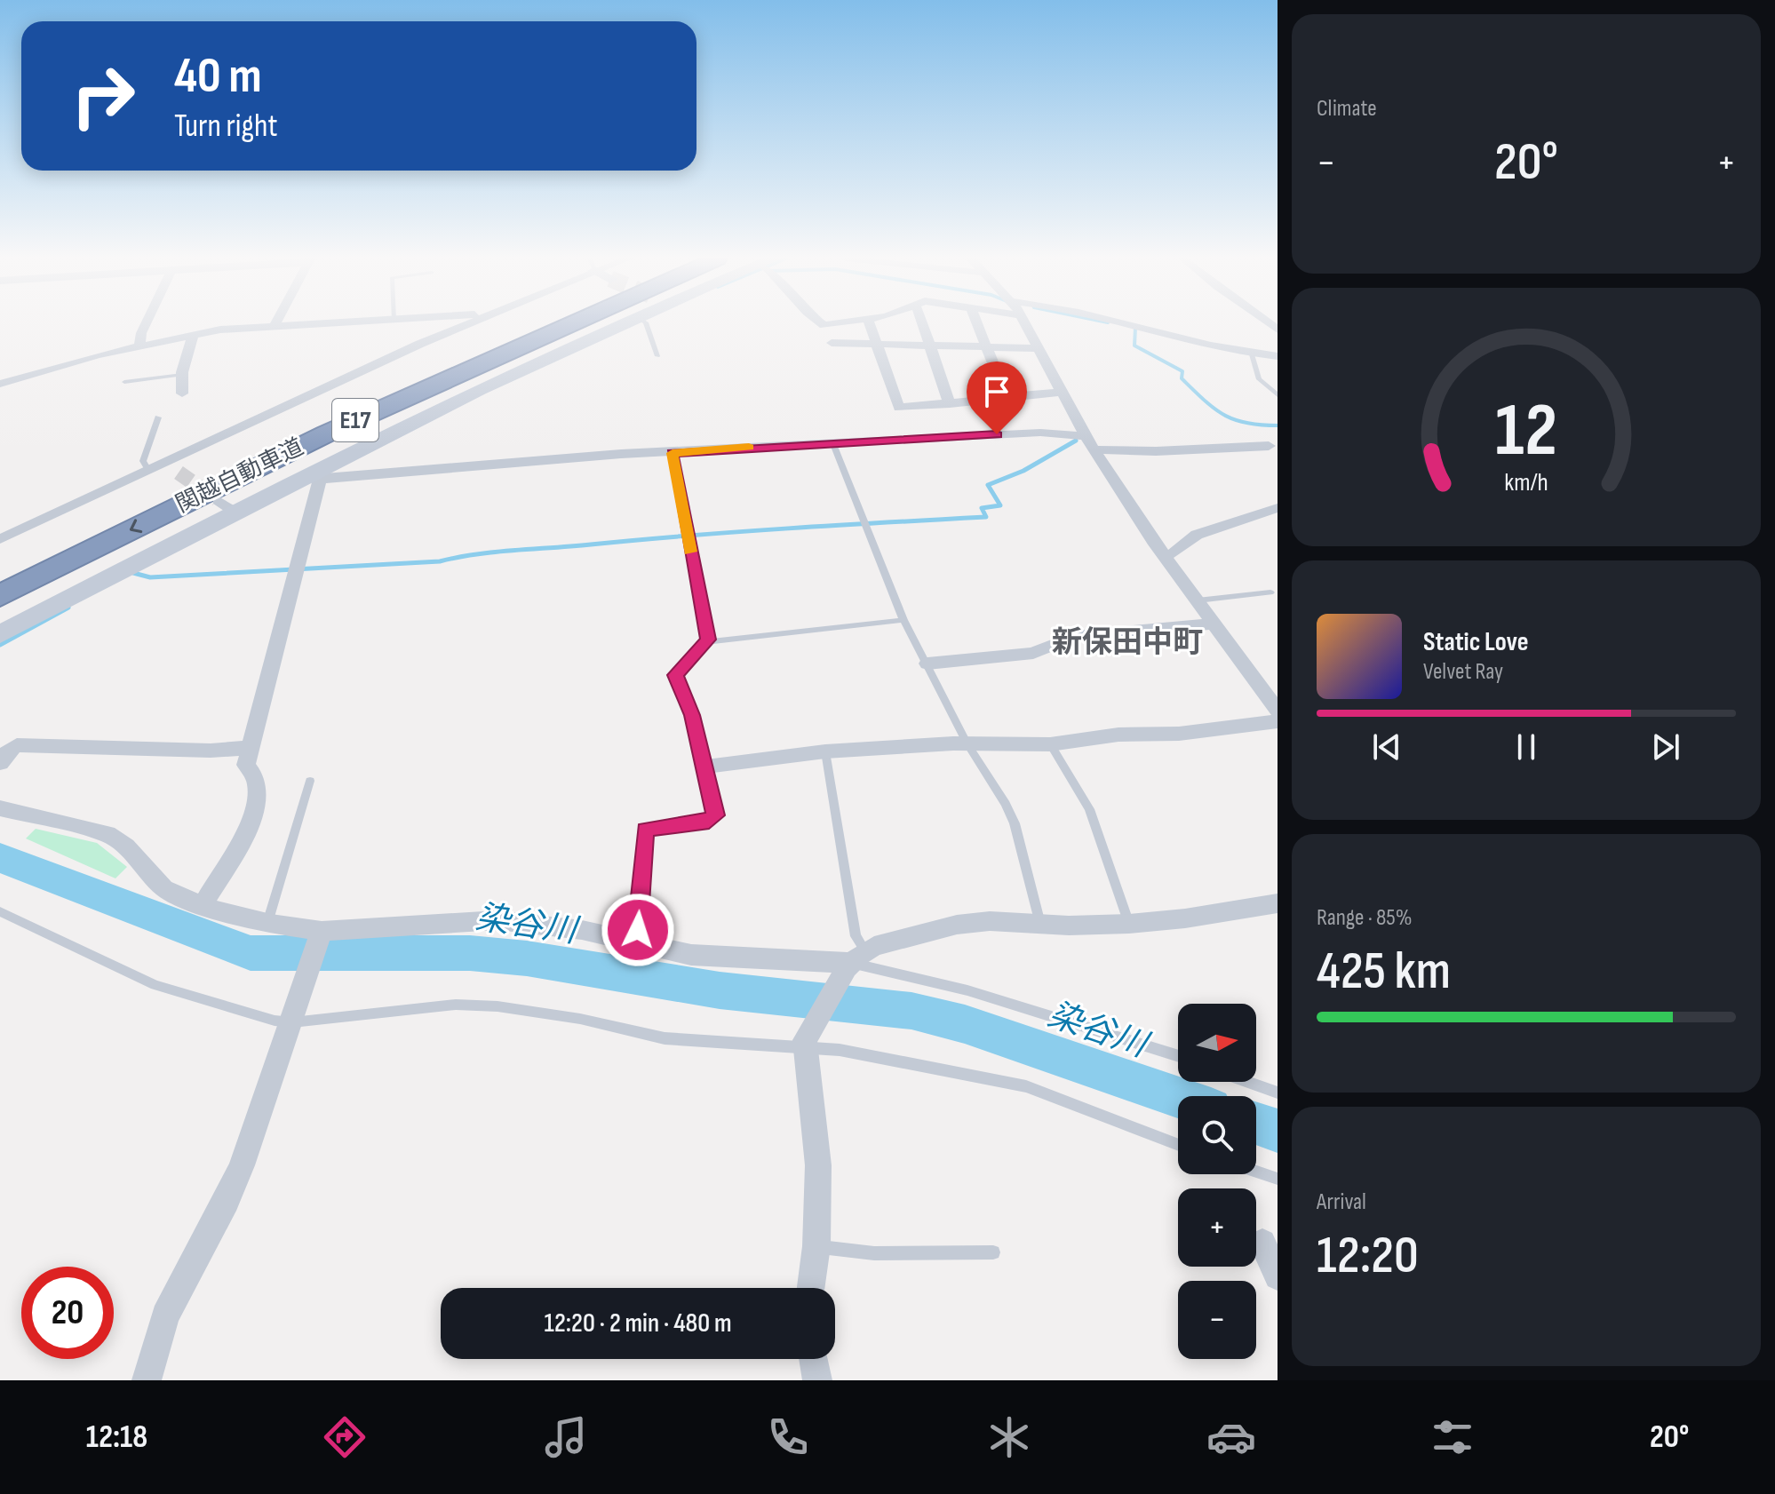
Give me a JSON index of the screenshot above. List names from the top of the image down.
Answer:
{
  "streets": {
    "highway": ["E17", "関越自動車道"]
  },
  "districts": ["新保田中町"],
  "water": ["染谷川"],
  "north": "right",
  "page": {
    "tile": [
      "Climate",
      ["Range · 85%", "425 km"],
      ["Arrival", "12:20"]
    ],
    "turn": ["40 m", "Turn right"],
    "heat": ["−", "20°", "+"],
    "song": ["Static Love", "Velvet Ray"],
    "map_buttons": ["+", "−"],
    "limit": "20",
    "trip": "12:20 · 2 min · 480 m",
    "tabs": ["12:18", "20°"],
    "gauge": ["12", "km/h"]
  }
}
